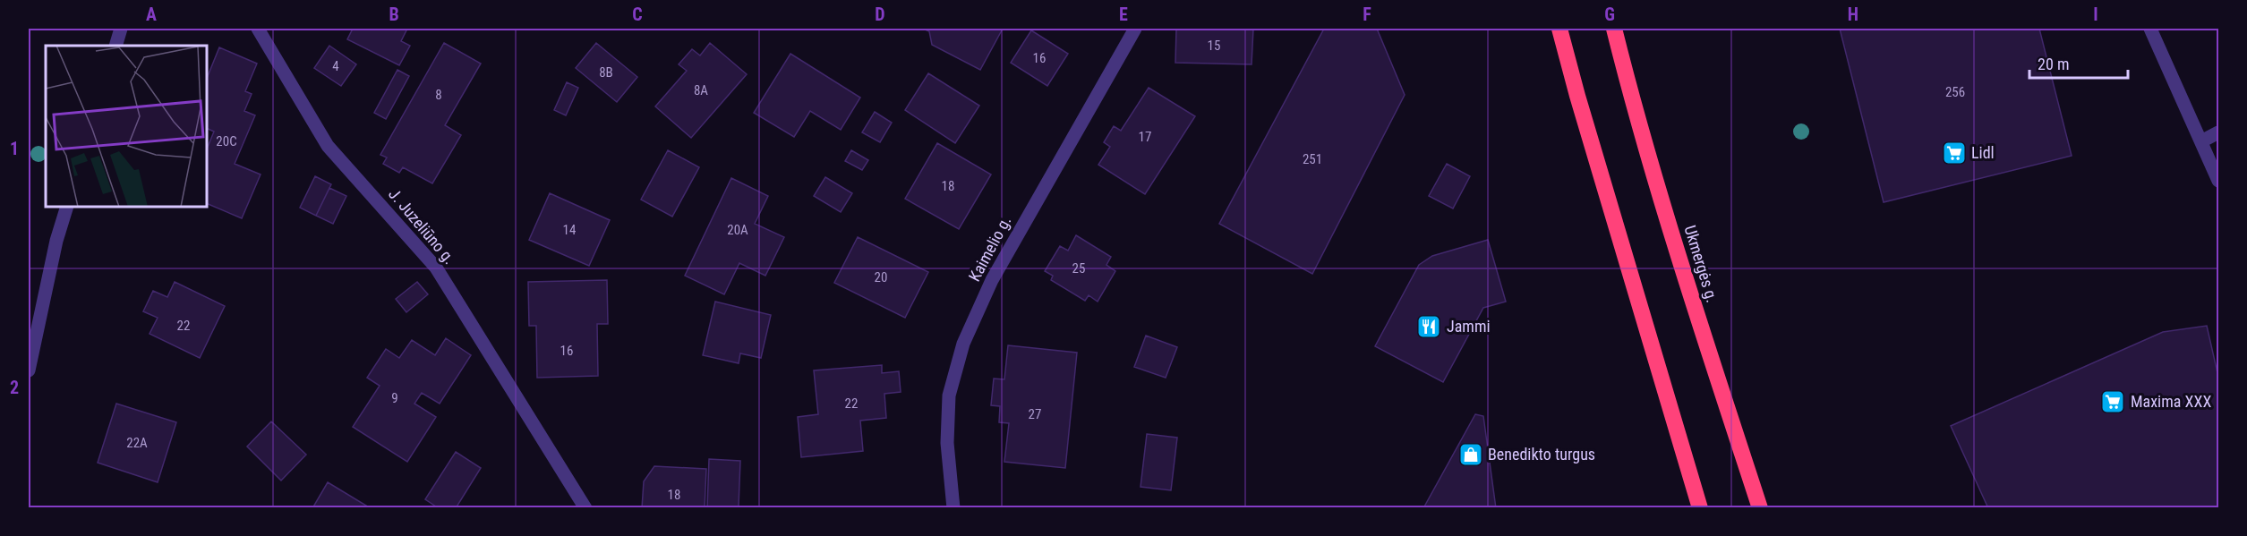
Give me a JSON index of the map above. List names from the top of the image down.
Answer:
{
  "streets": {
    "highway": ["Ukmergės g."],
    "street": ["J. Juzeliūno g.", "Kaimelio g."]
  },
  "places": {
    "supermarket": ["Lidl", "Maxima XXX"],
    "restaurant": ["Jammi"],
    "shop": ["Benedikto turgus"]
  },
  "house_numbers": [
    "15",
    "16",
    "4",
    "8B",
    "8A",
    "256",
    "8",
    "17",
    "20C",
    "251",
    "18",
    "14",
    "20A",
    "25",
    "20",
    "22",
    "16",
    "9",
    "22",
    "27",
    "22A",
    "18"
  ],
  "scale_bar": "20 m",
  "grid": {
    "columns": [
      "A",
      "B",
      "C",
      "D",
      "E",
      "F",
      "G",
      "H",
      "I"
    ],
    "rows": ["1", "2"]
  }
}
